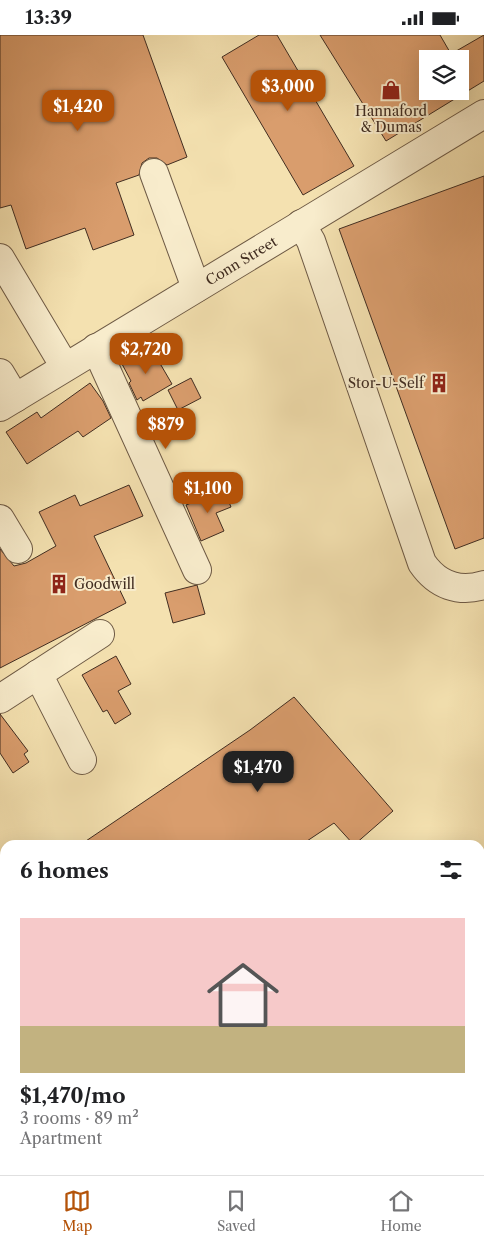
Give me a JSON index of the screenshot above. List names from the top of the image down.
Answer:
{
  "streets": {
    "street": ["Conn Street"]
  },
  "places": {
    "shop": ["Hannaford & Dumas"],
    "building": ["Stor-U-Self", "Goodwill"]
  },
  "page": {
    "status": "13:39",
    "price": [
      "$3,000",
      "$1,420",
      "$2,720",
      "$879",
      "$1,100",
      "$1,470"
    ],
    "heading": "6 homes",
    "list": [
      {
        "name": "$1,470/mo",
        "note": "3 rooms · 89 m² · Apartment"
      }
    ],
    "tabs": ["Map", "Saved", "Home"]
  }
}
